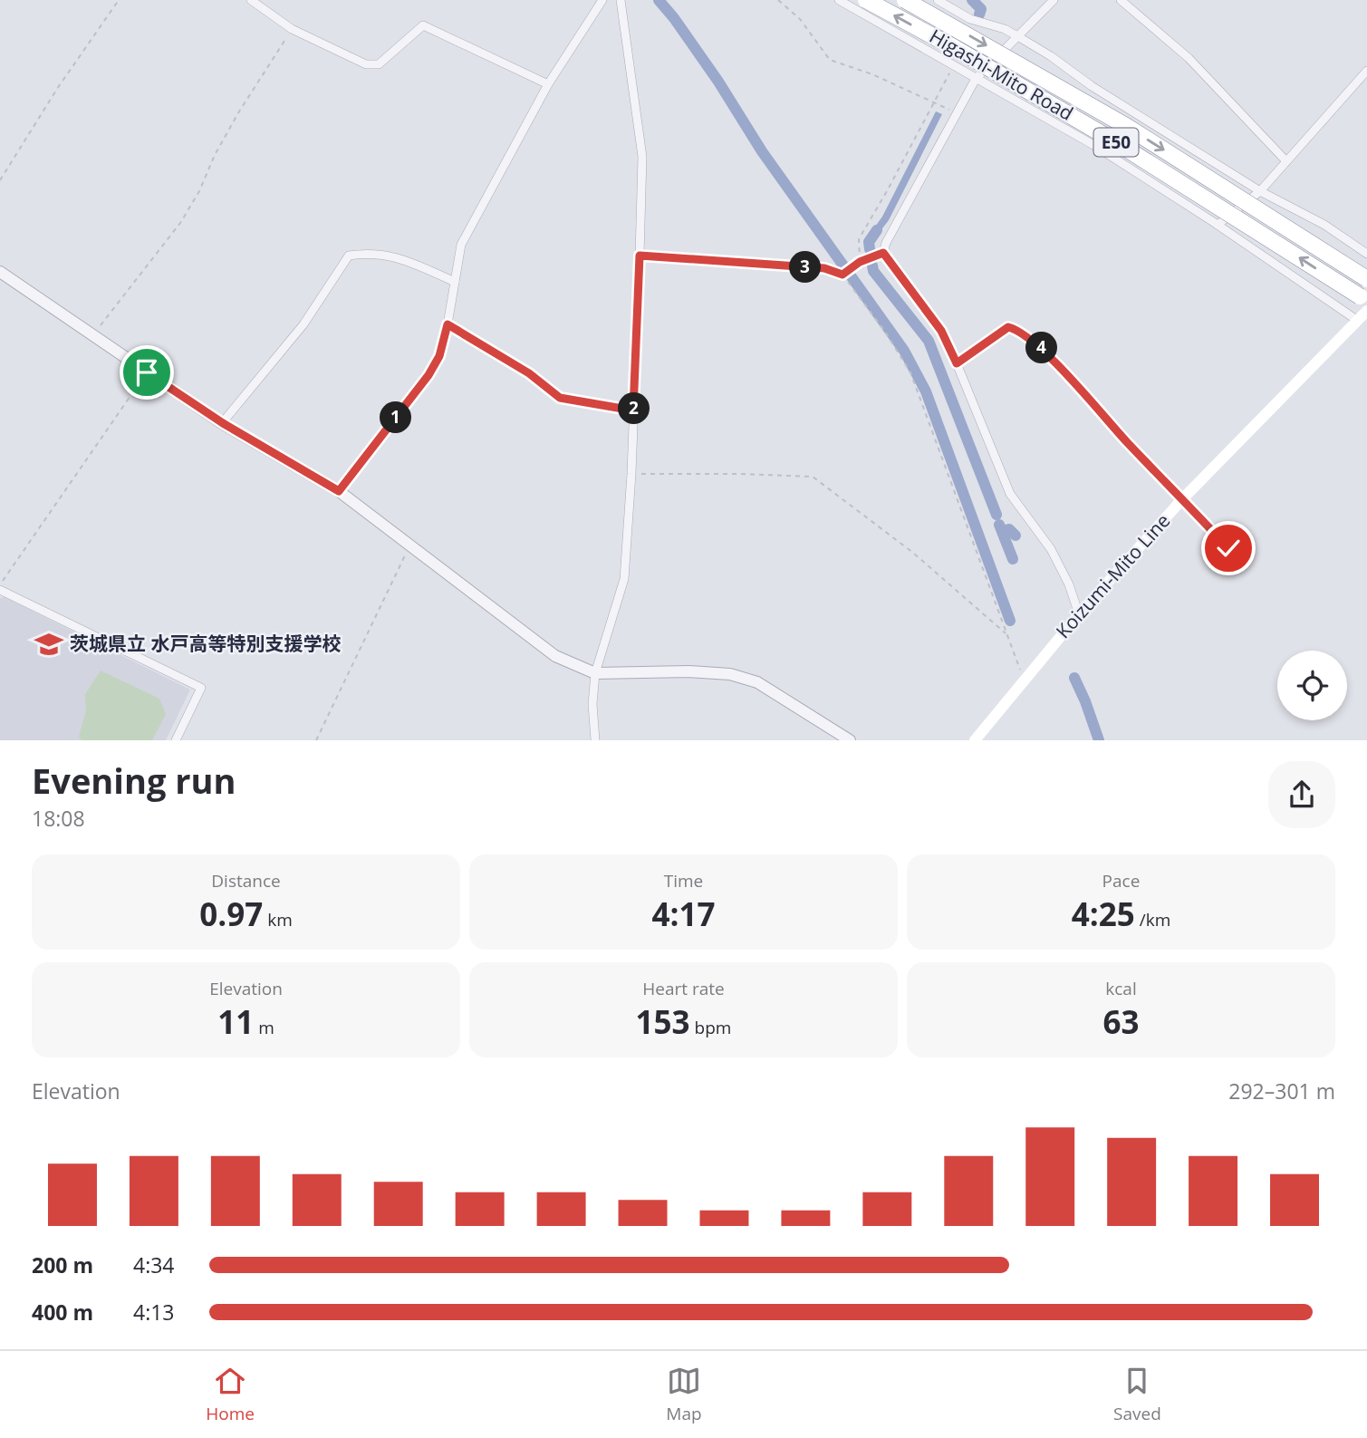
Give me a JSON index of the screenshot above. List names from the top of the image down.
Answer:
{
  "streets": {
    "highway": ["Higashi-Mito Road", "E50"],
    "main road": ["Koizumi-Mito Line"]
  },
  "places": {
    "school or university": ["茨城県立 水戸高等特別支援学校"]
  },
  "page": {
    "pins": [
      "3",
      "4",
      "2",
      "1"
    ],
    "heading": ["Evening run", "18:08"],
    "stats": [
      ["Distance", "0.97 km"],
      ["Time", "4:17"],
      ["Pace", "4:25 /km"],
      ["Elevation", "11 m"],
      ["Heart rate", "153 bpm"],
      ["kcal", "63"]
    ],
    "chart": ["Elevation", "292–301 m"],
    "list": [
      {
        "name": "200 m",
        "note": "4:34"
      },
      {
        "name": "400 m",
        "note": "4:13"
      }
    ],
    "tabs": ["Home", "Map", "Saved"]
  }
}
